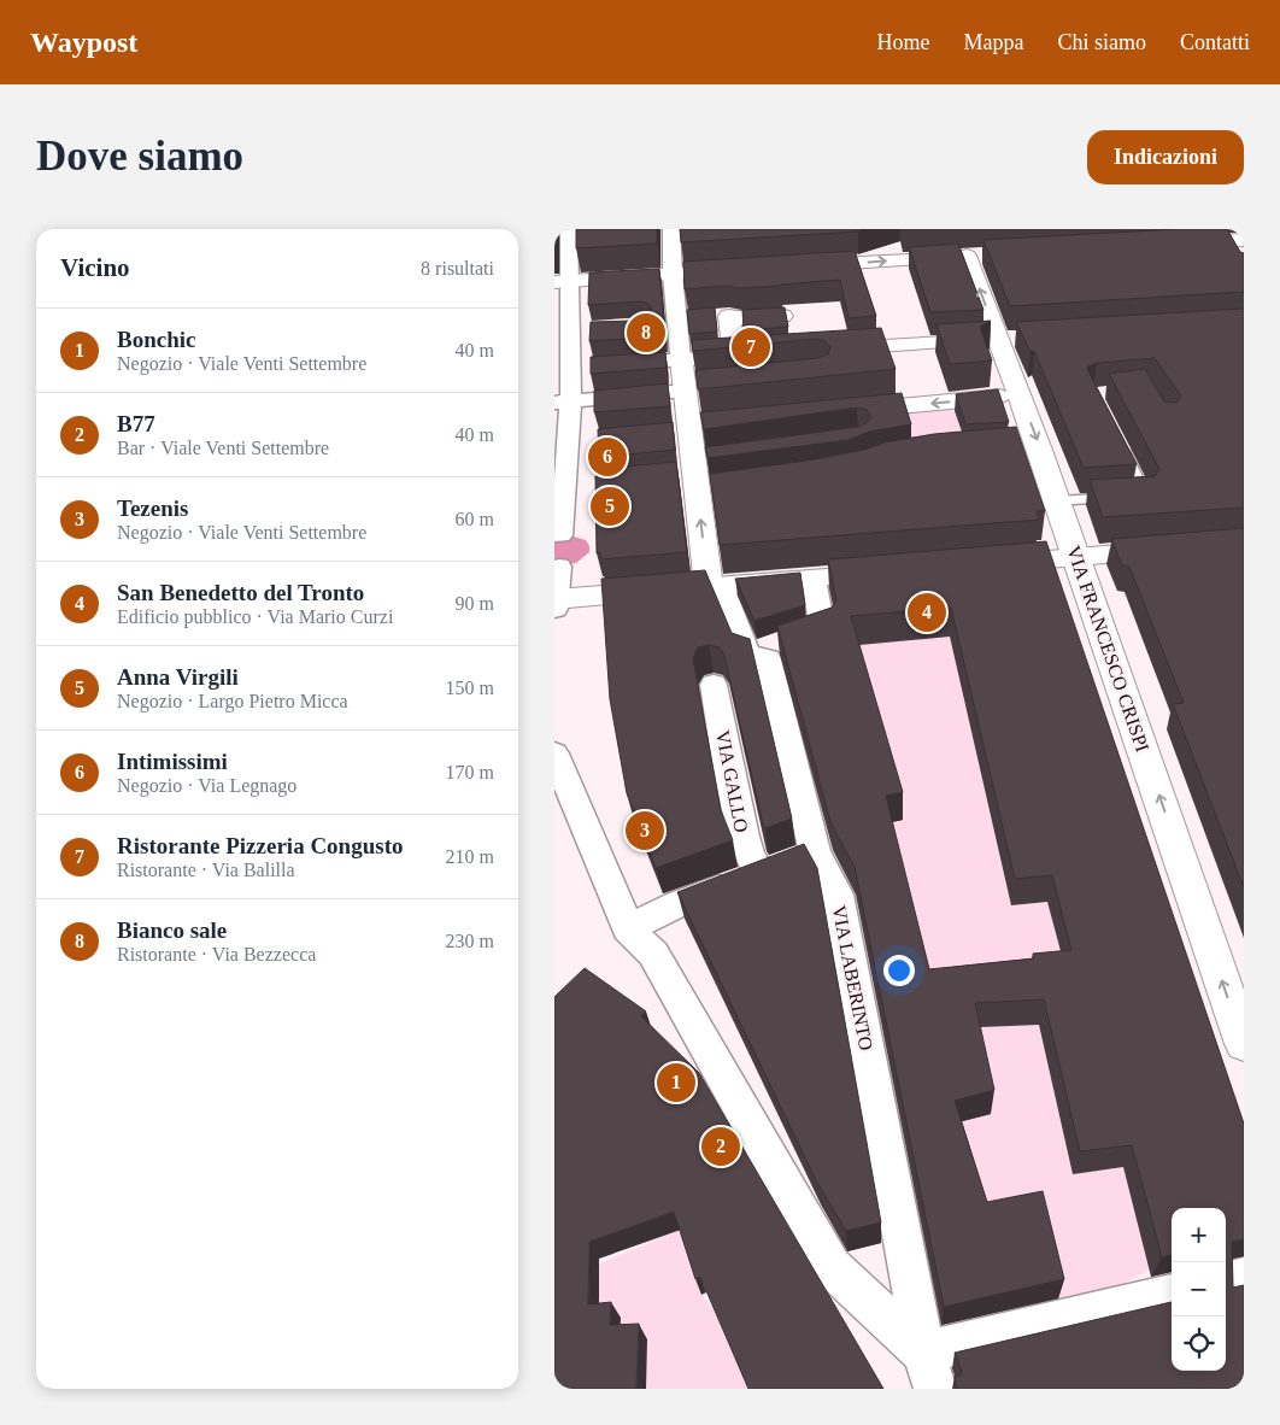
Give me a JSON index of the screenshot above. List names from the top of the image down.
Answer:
{
  "streets": {
    "street": ["VIA FRANCESCO CRISPI", "VIA GALLO", "VIA LABERINTO"]
  },
  "page": {
    "header": "Waypost",
    "nav": [
      "Home",
      "Mappa",
      "Chi siamo",
      "Contatti"
    ],
    "buttons": "Indicazioni",
    "title": "Dove siamo",
    "heading": ["Vicino", "8 risultati"],
    "list": [
      {
        "mark": "1",
        "name": "Bonchic",
        "note": "Negozio · Viale Venti Settembre",
        "value": "40 m"
      },
      {
        "mark": "2",
        "name": "B77",
        "note": "Bar · Viale Venti Settembre",
        "value": "40 m"
      },
      {
        "mark": "3",
        "name": "Tezenis",
        "note": "Negozio · Viale Venti Settembre",
        "value": "60 m"
      },
      {
        "mark": "4",
        "name": "San Benedetto del Tronto",
        "note": "Edificio pubblico · Via Mario Curzi",
        "value": "90 m"
      },
      {
        "mark": "5",
        "name": "Anna Virgili",
        "note": "Negozio · Largo Pietro Micca",
        "value": "150 m"
      },
      {
        "mark": "6",
        "name": "Intimissimi",
        "note": "Negozio · Via Legnago",
        "value": "170 m"
      },
      {
        "mark": "7",
        "name": "Ristorante Pizzeria Congusto",
        "note": "Ristorante · Via Balilla",
        "value": "210 m"
      },
      {
        "mark": "8",
        "name": "Bianco sale",
        "note": "Ristorante · Via Bezzecca",
        "value": "230 m"
      }
    ],
    "pins": [
      "8",
      "7",
      "6",
      "5",
      "4",
      "3",
      "1",
      "2"
    ],
    "map_buttons": ["+", "−"]
  }
}
